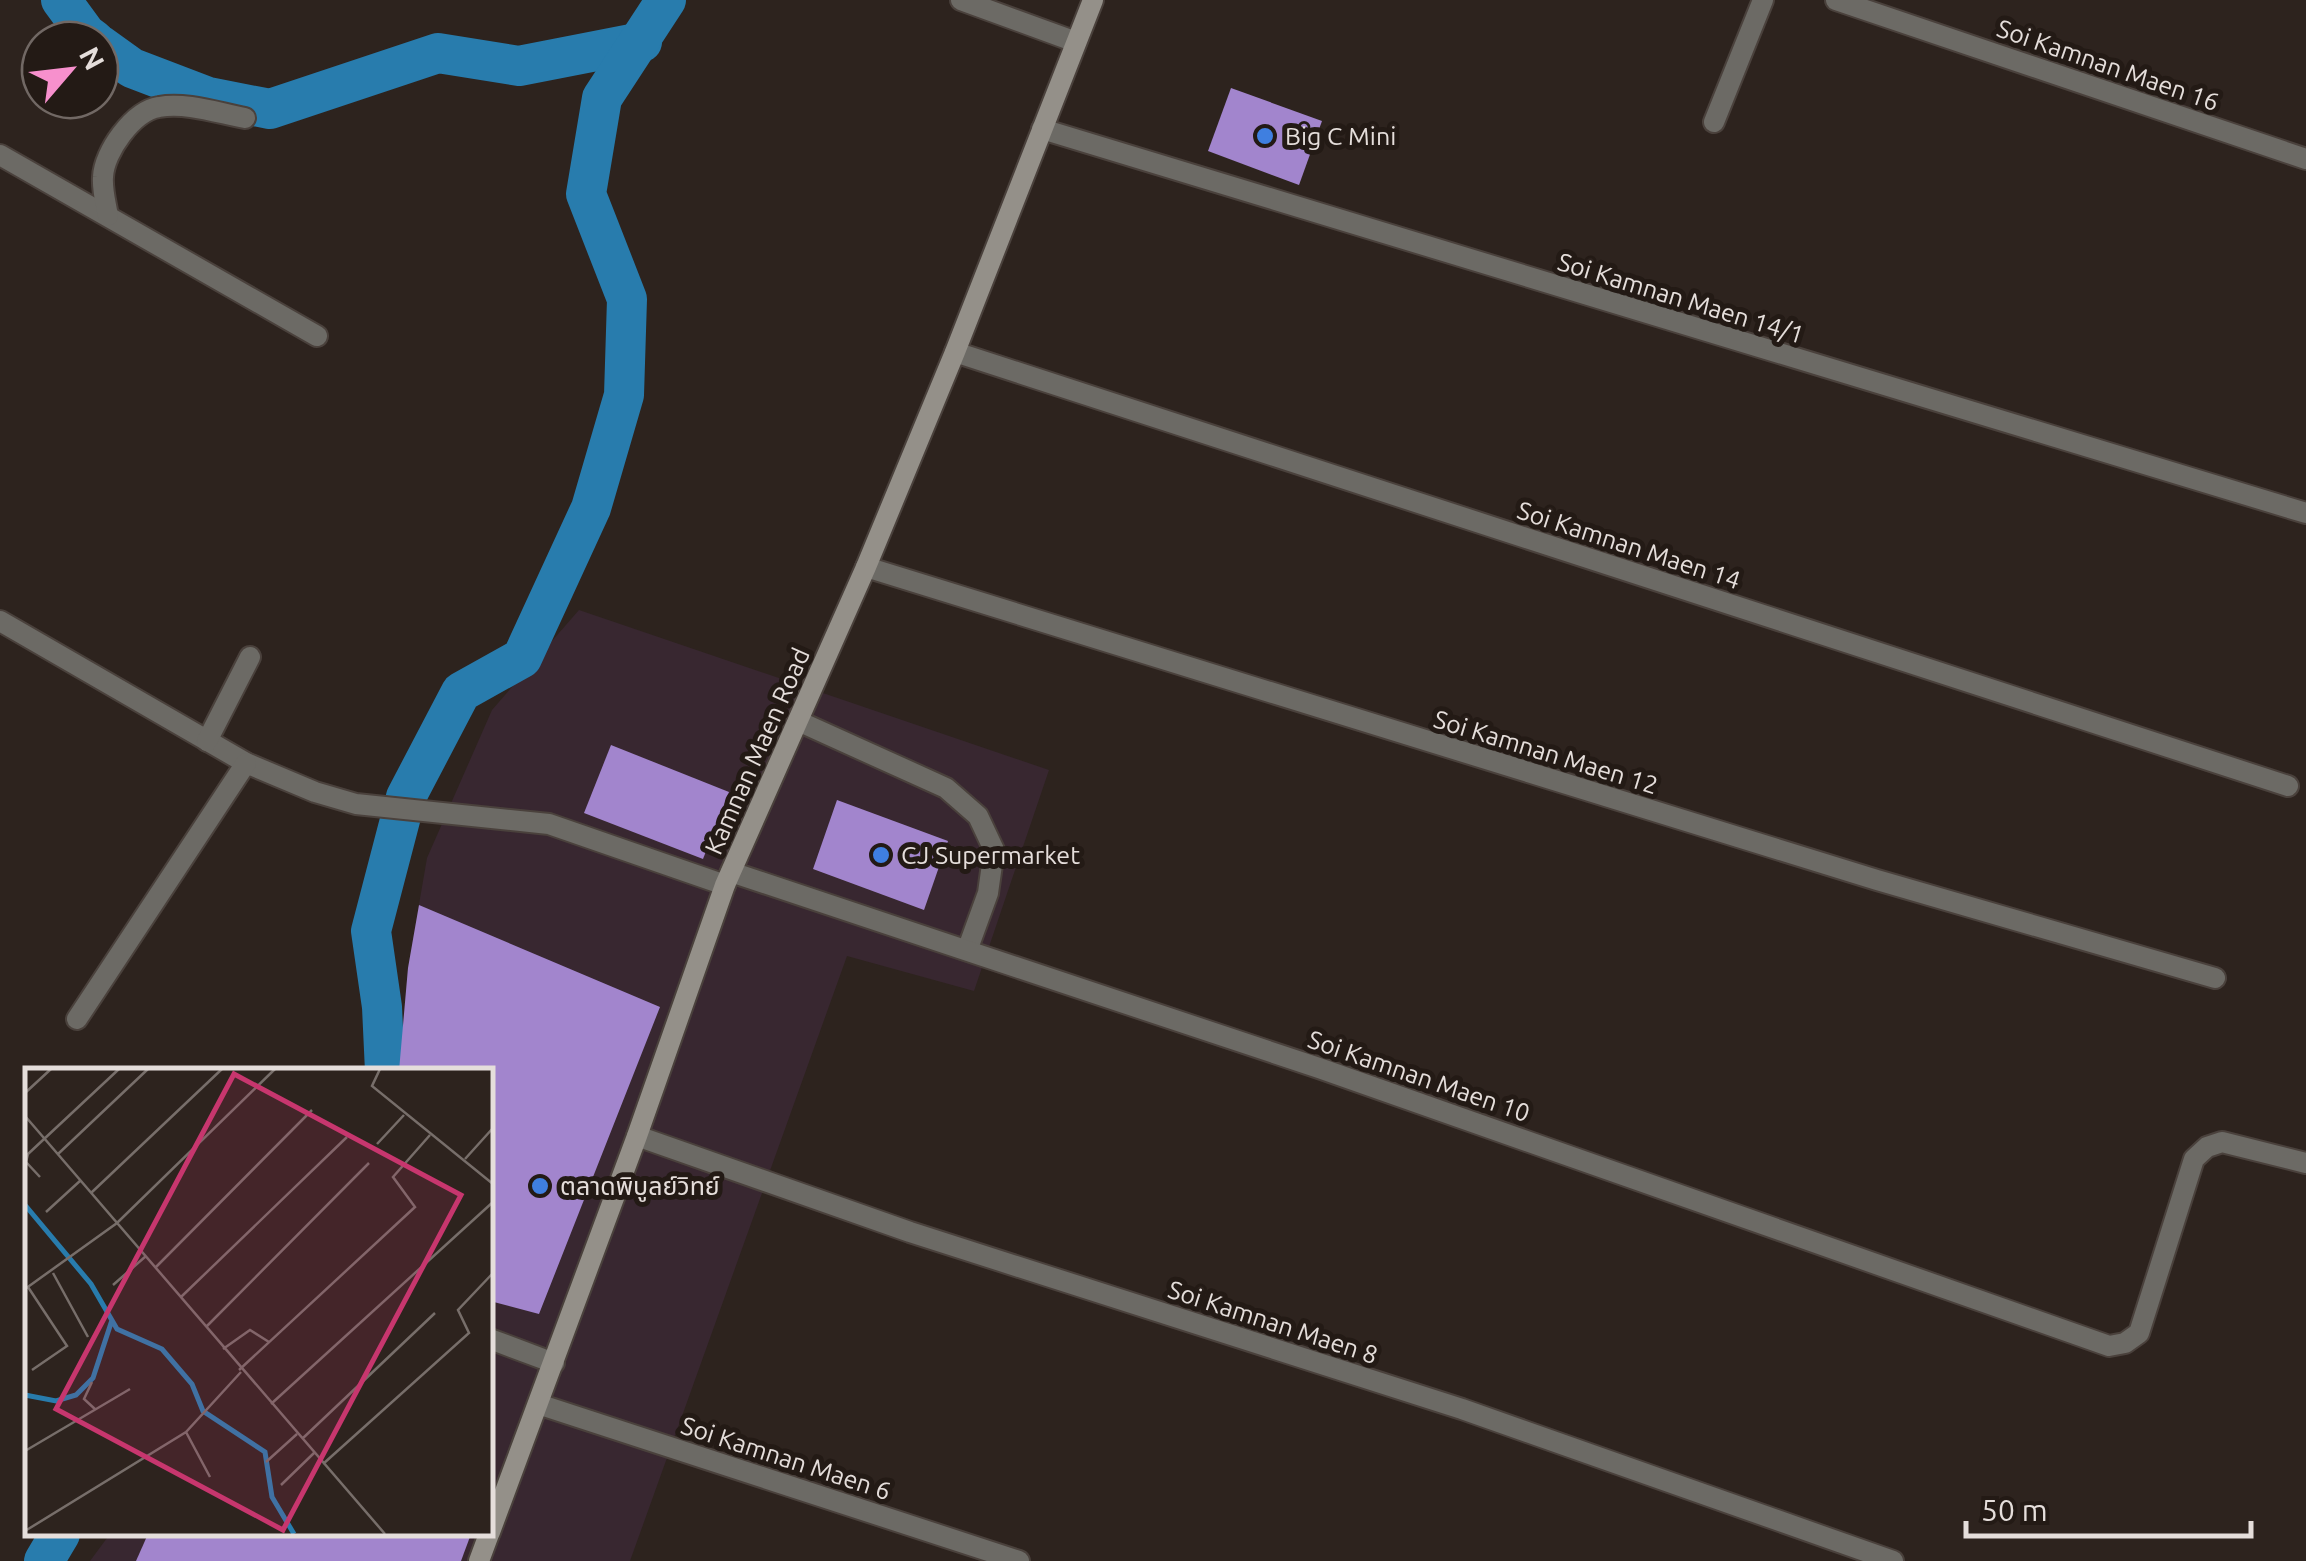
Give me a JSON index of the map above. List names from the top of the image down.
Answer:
{
  "streets": {
    "street": [
      "Soi Kamnan Maen 16",
      "Soi Kamnan Maen 14/1",
      "Soi Kamnan Maen 14",
      "Kamnan Maen Road",
      "Soi Kamnan Maen 12",
      "Soi Kamnan Maen 10",
      "Soi Kamnan Maen 8",
      "Soi Kamnan Maen 6"
    ]
  },
  "crossings": [
    ["Soi Kamnan Maen 14/1", "Kamnan Maen Road"],
    ["Soi Kamnan Maen 14", "Kamnan Maen Road"],
    ["Kamnan Maen Road", "Soi Kamnan Maen 12"],
    ["Kamnan Maen Road", "Soi Kamnan Maen 10"],
    ["Kamnan Maen Road", "Soi Kamnan Maen 8"],
    ["Kamnan Maen Road", "Soi Kamnan Maen 6"]
  ],
  "places": ["Big C Mini", "CJ Supermarket", "ตลาดพิบูลย์วิทย์"],
  "scale_bar": "50 m",
  "north": "top right"
}
